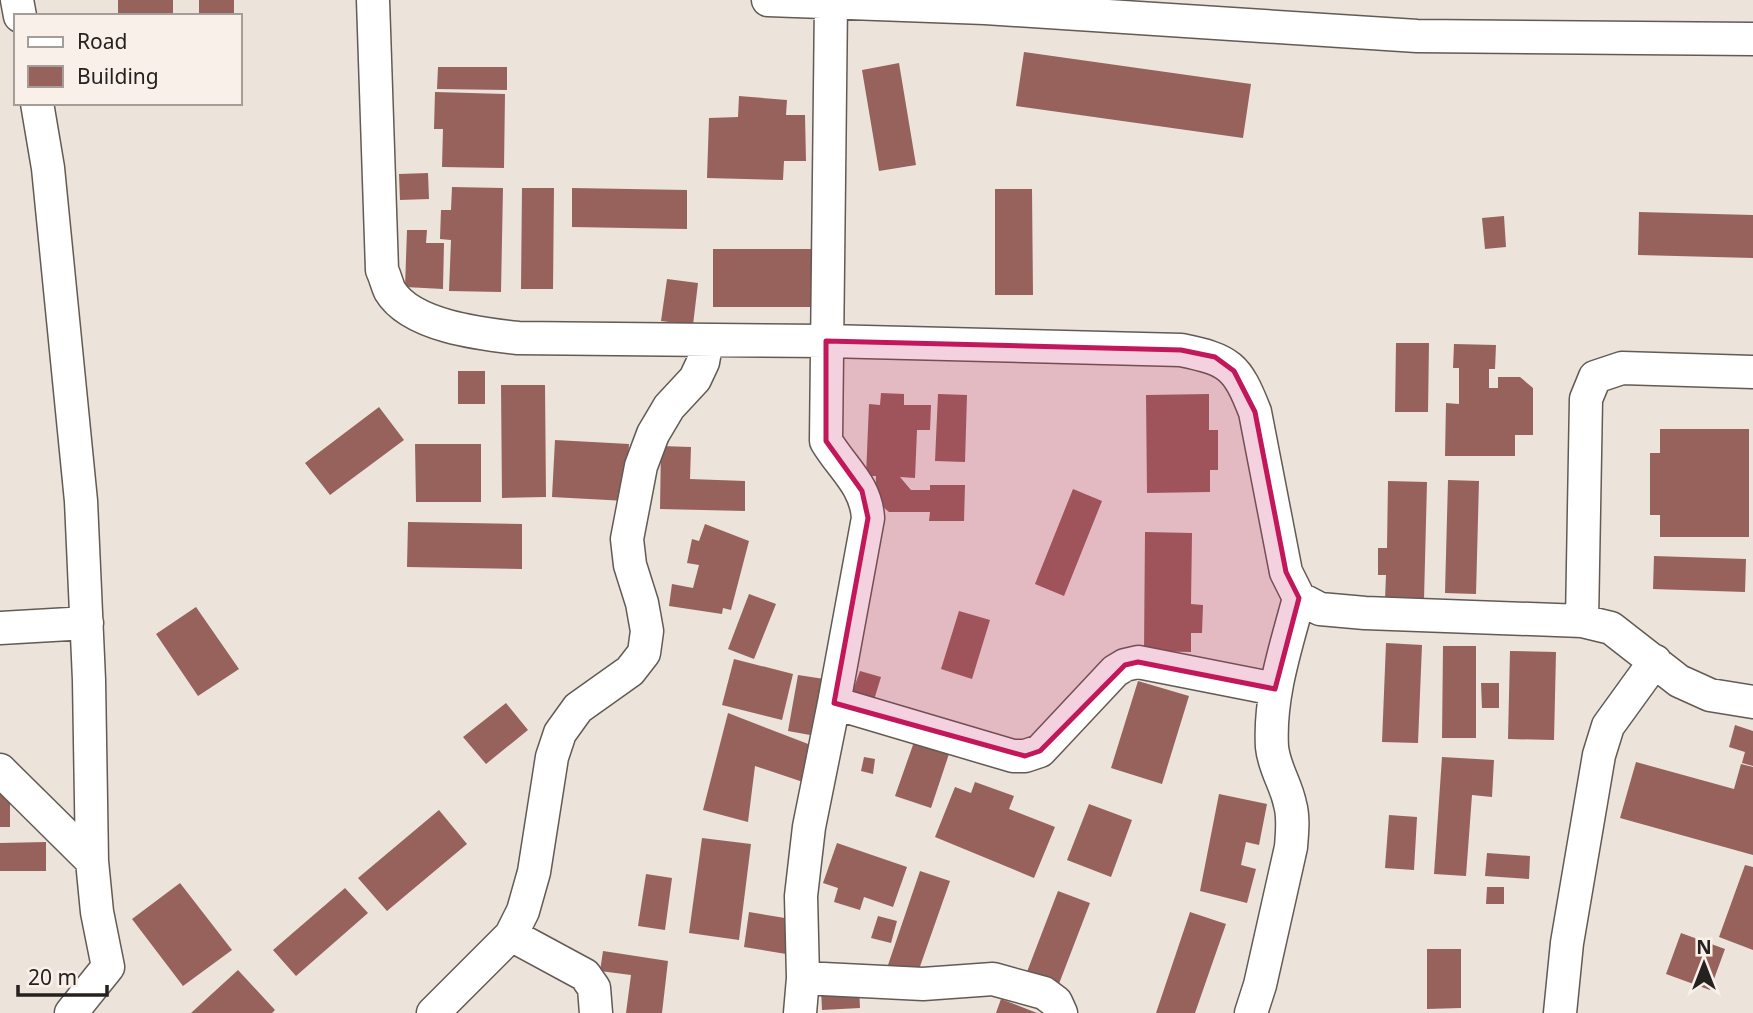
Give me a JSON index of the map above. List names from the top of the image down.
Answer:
{
  "legend": ["Road", "Building"],
  "scale_bar": "20 m",
  "north": "top"
}
